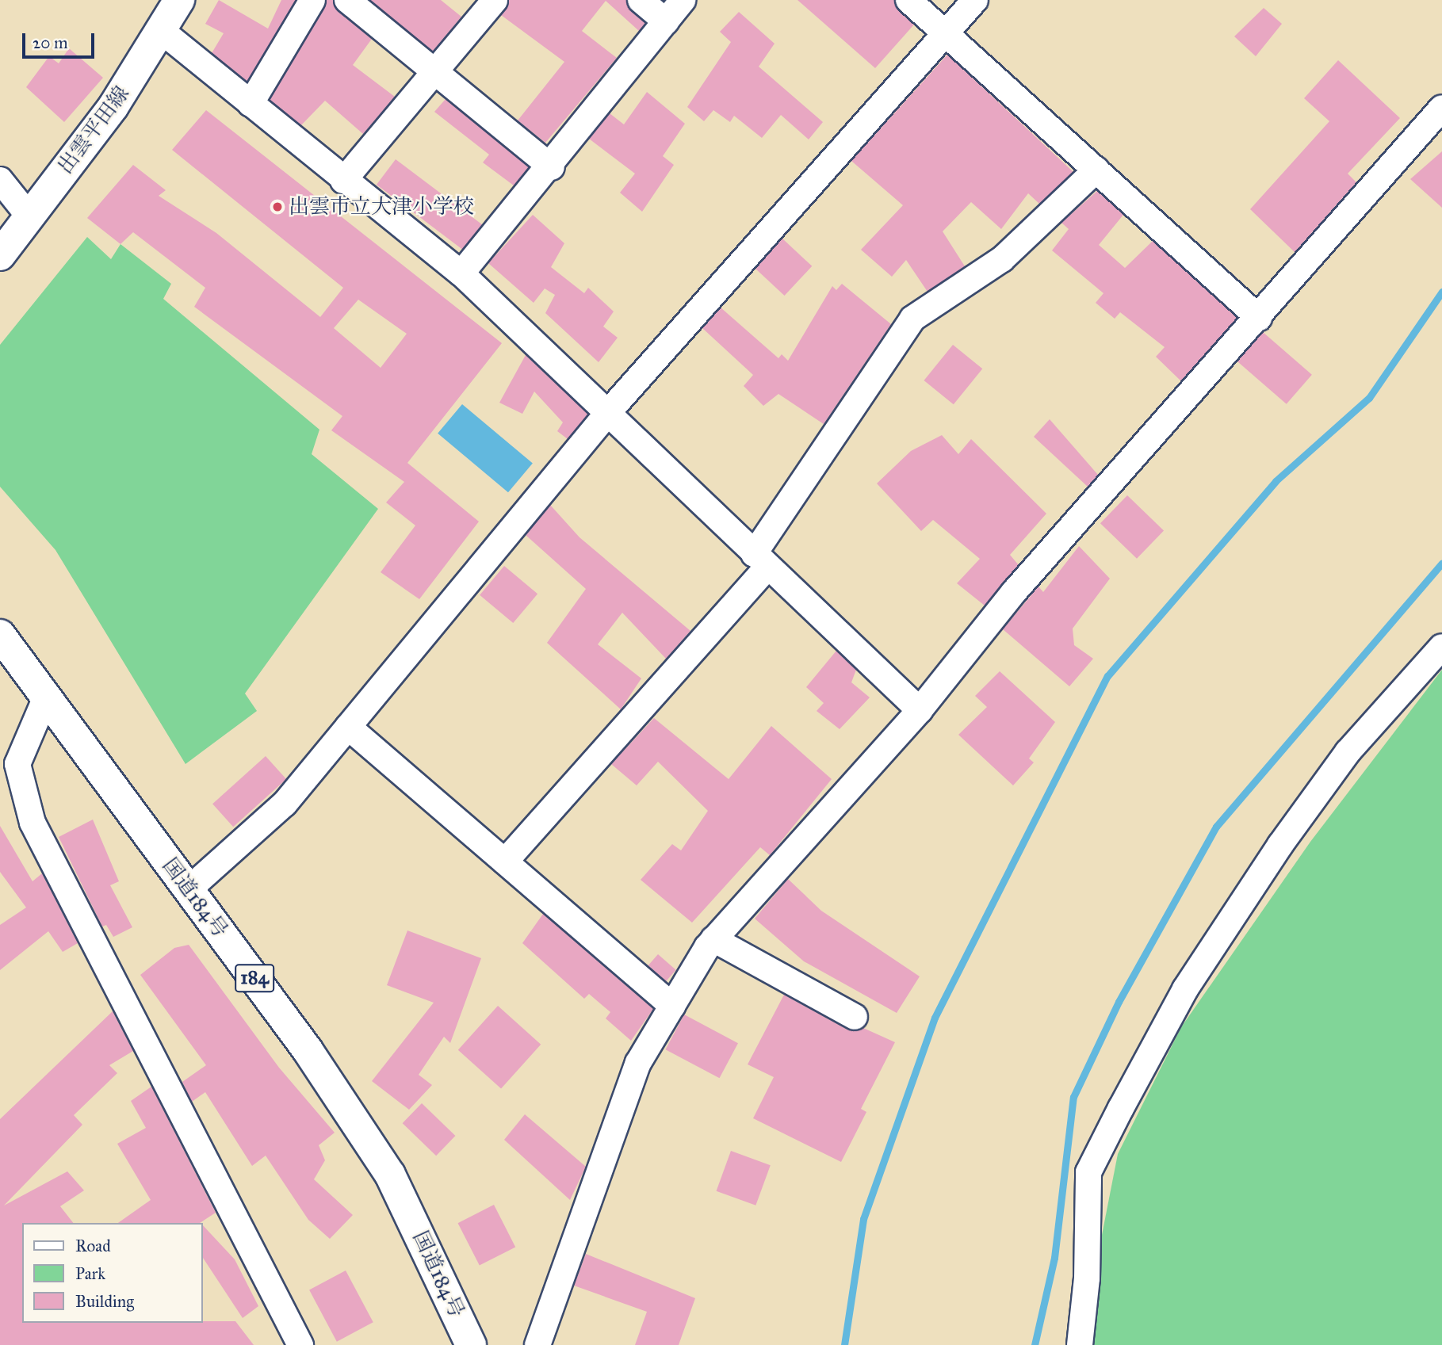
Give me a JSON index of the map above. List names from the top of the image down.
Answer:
{
  "streets": {
    "main road": ["出雲平田線", "国道184号", "184"]
  },
  "places": ["出雲市立大津小学校"],
  "legend": ["Road", "Park", "Building"],
  "scale_bar": "20 m"
}
